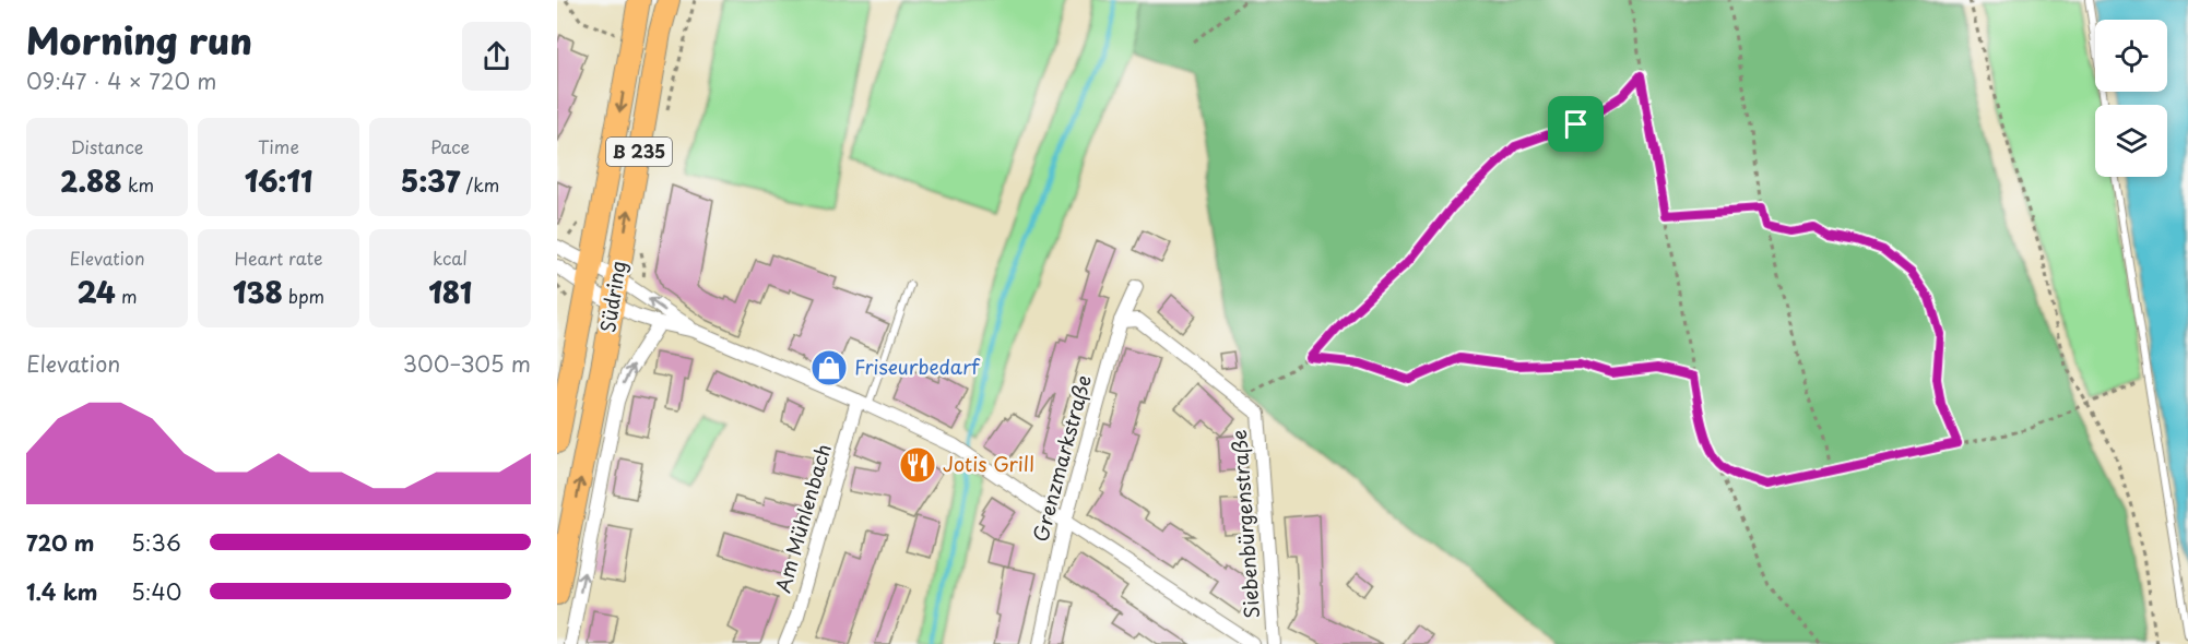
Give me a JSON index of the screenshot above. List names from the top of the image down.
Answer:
{
  "streets": {
    "main road": ["B 235", "Südring"],
    "street": ["Grenzmarkstraße", "Am Mühlenbach", "Siebenbürgenstraße"]
  },
  "crossings": [
    ["Grenzmarkstraße", "Siebenbürgenstraße"]
  ],
  "places": {
    "shop": ["Friseurbedarf"],
    "restaurant": ["Jotis Grill"]
  },
  "page": {
    "heading": ["Morning run", "09:47 · 4 × 720 m"],
    "stats": [
      ["Distance", "2.88 km"],
      ["Time", "16:11"],
      ["Pace", "5:37 /km"],
      ["Elevation", "24 m"],
      ["Heart rate", "138 bpm"],
      ["kcal", "181"]
    ],
    "chart": ["Elevation", "300–305 m"],
    "list": [
      {
        "name": "720 m",
        "note": "5:36"
      },
      {
        "name": "1.4 km",
        "note": "5:40"
      }
    ]
  }
}
